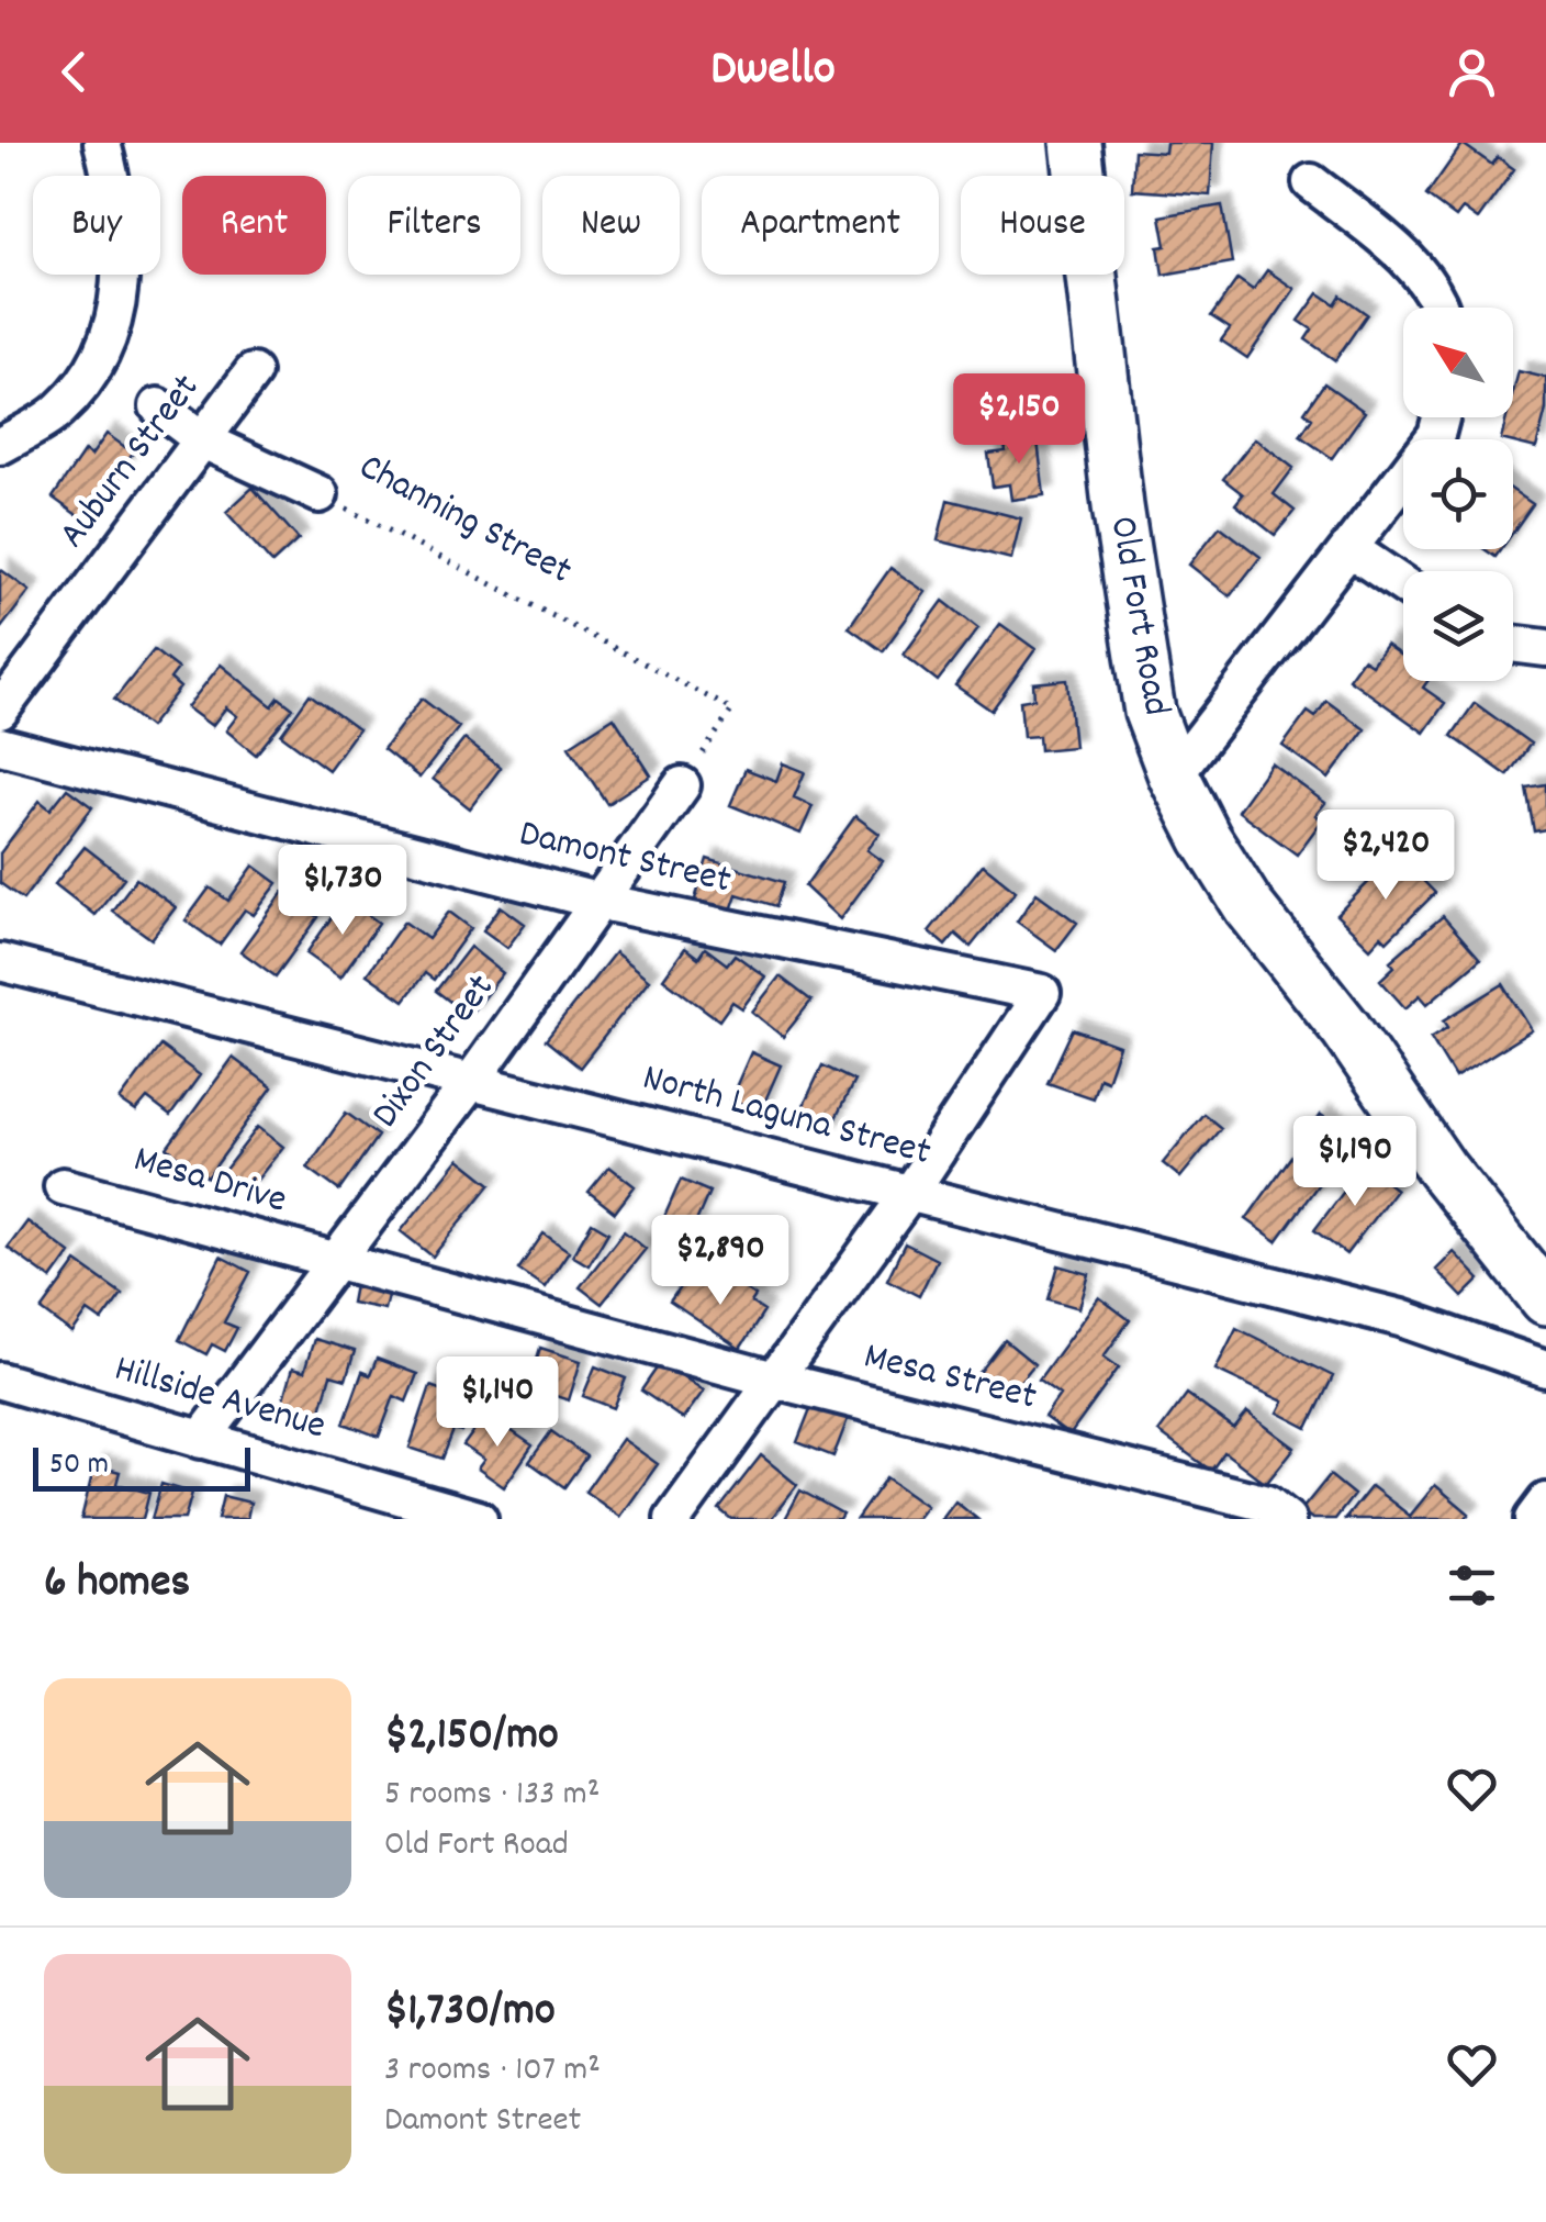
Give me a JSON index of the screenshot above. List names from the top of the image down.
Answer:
{
  "streets": {
    "street": [
      "Auburn Street",
      "Channing Street",
      "Old Fort Road",
      "Damont Street",
      "Dixon Street",
      "North Laguna Street",
      "Mesa Drive",
      "Mesa Street",
      "Hillside Avenue"
    ]
  },
  "crossings": [
    ["Auburn Street", "Channing Street"],
    ["Channing Street", "Dixon Street"],
    ["Damont Street", "Dixon Street"],
    ["Damont Street", "North Laguna Street"],
    ["Dixon Street", "North Laguna Street"],
    ["Dixon Street", "Mesa Drive"],
    ["Dixon Street", "Mesa Street"],
    ["Dixon Street", "Hillside Avenue"],
    ["Mesa Drive", "Mesa Street"]
  ],
  "scale_bar": "50 m",
  "north": "top left",
  "page": {
    "header": "Dwello",
    "chip": [
      "Buy",
      "Rent",
      "Filters",
      "New",
      "Apartment",
      "House"
    ],
    "price": [
      "$2,150",
      "$2,420",
      "$1,730",
      "$1,190",
      "$2,890",
      "$1,140"
    ],
    "scale": "50 m",
    "heading": "6 homes",
    "list": [
      {
        "name": "$2,150/mo",
        "note": "5 rooms · 133 m² · Old Fort Road"
      },
      {
        "name": "$1,730/mo",
        "note": "3 rooms · 107 m² · Damont Street"
      }
    ]
  }
}
